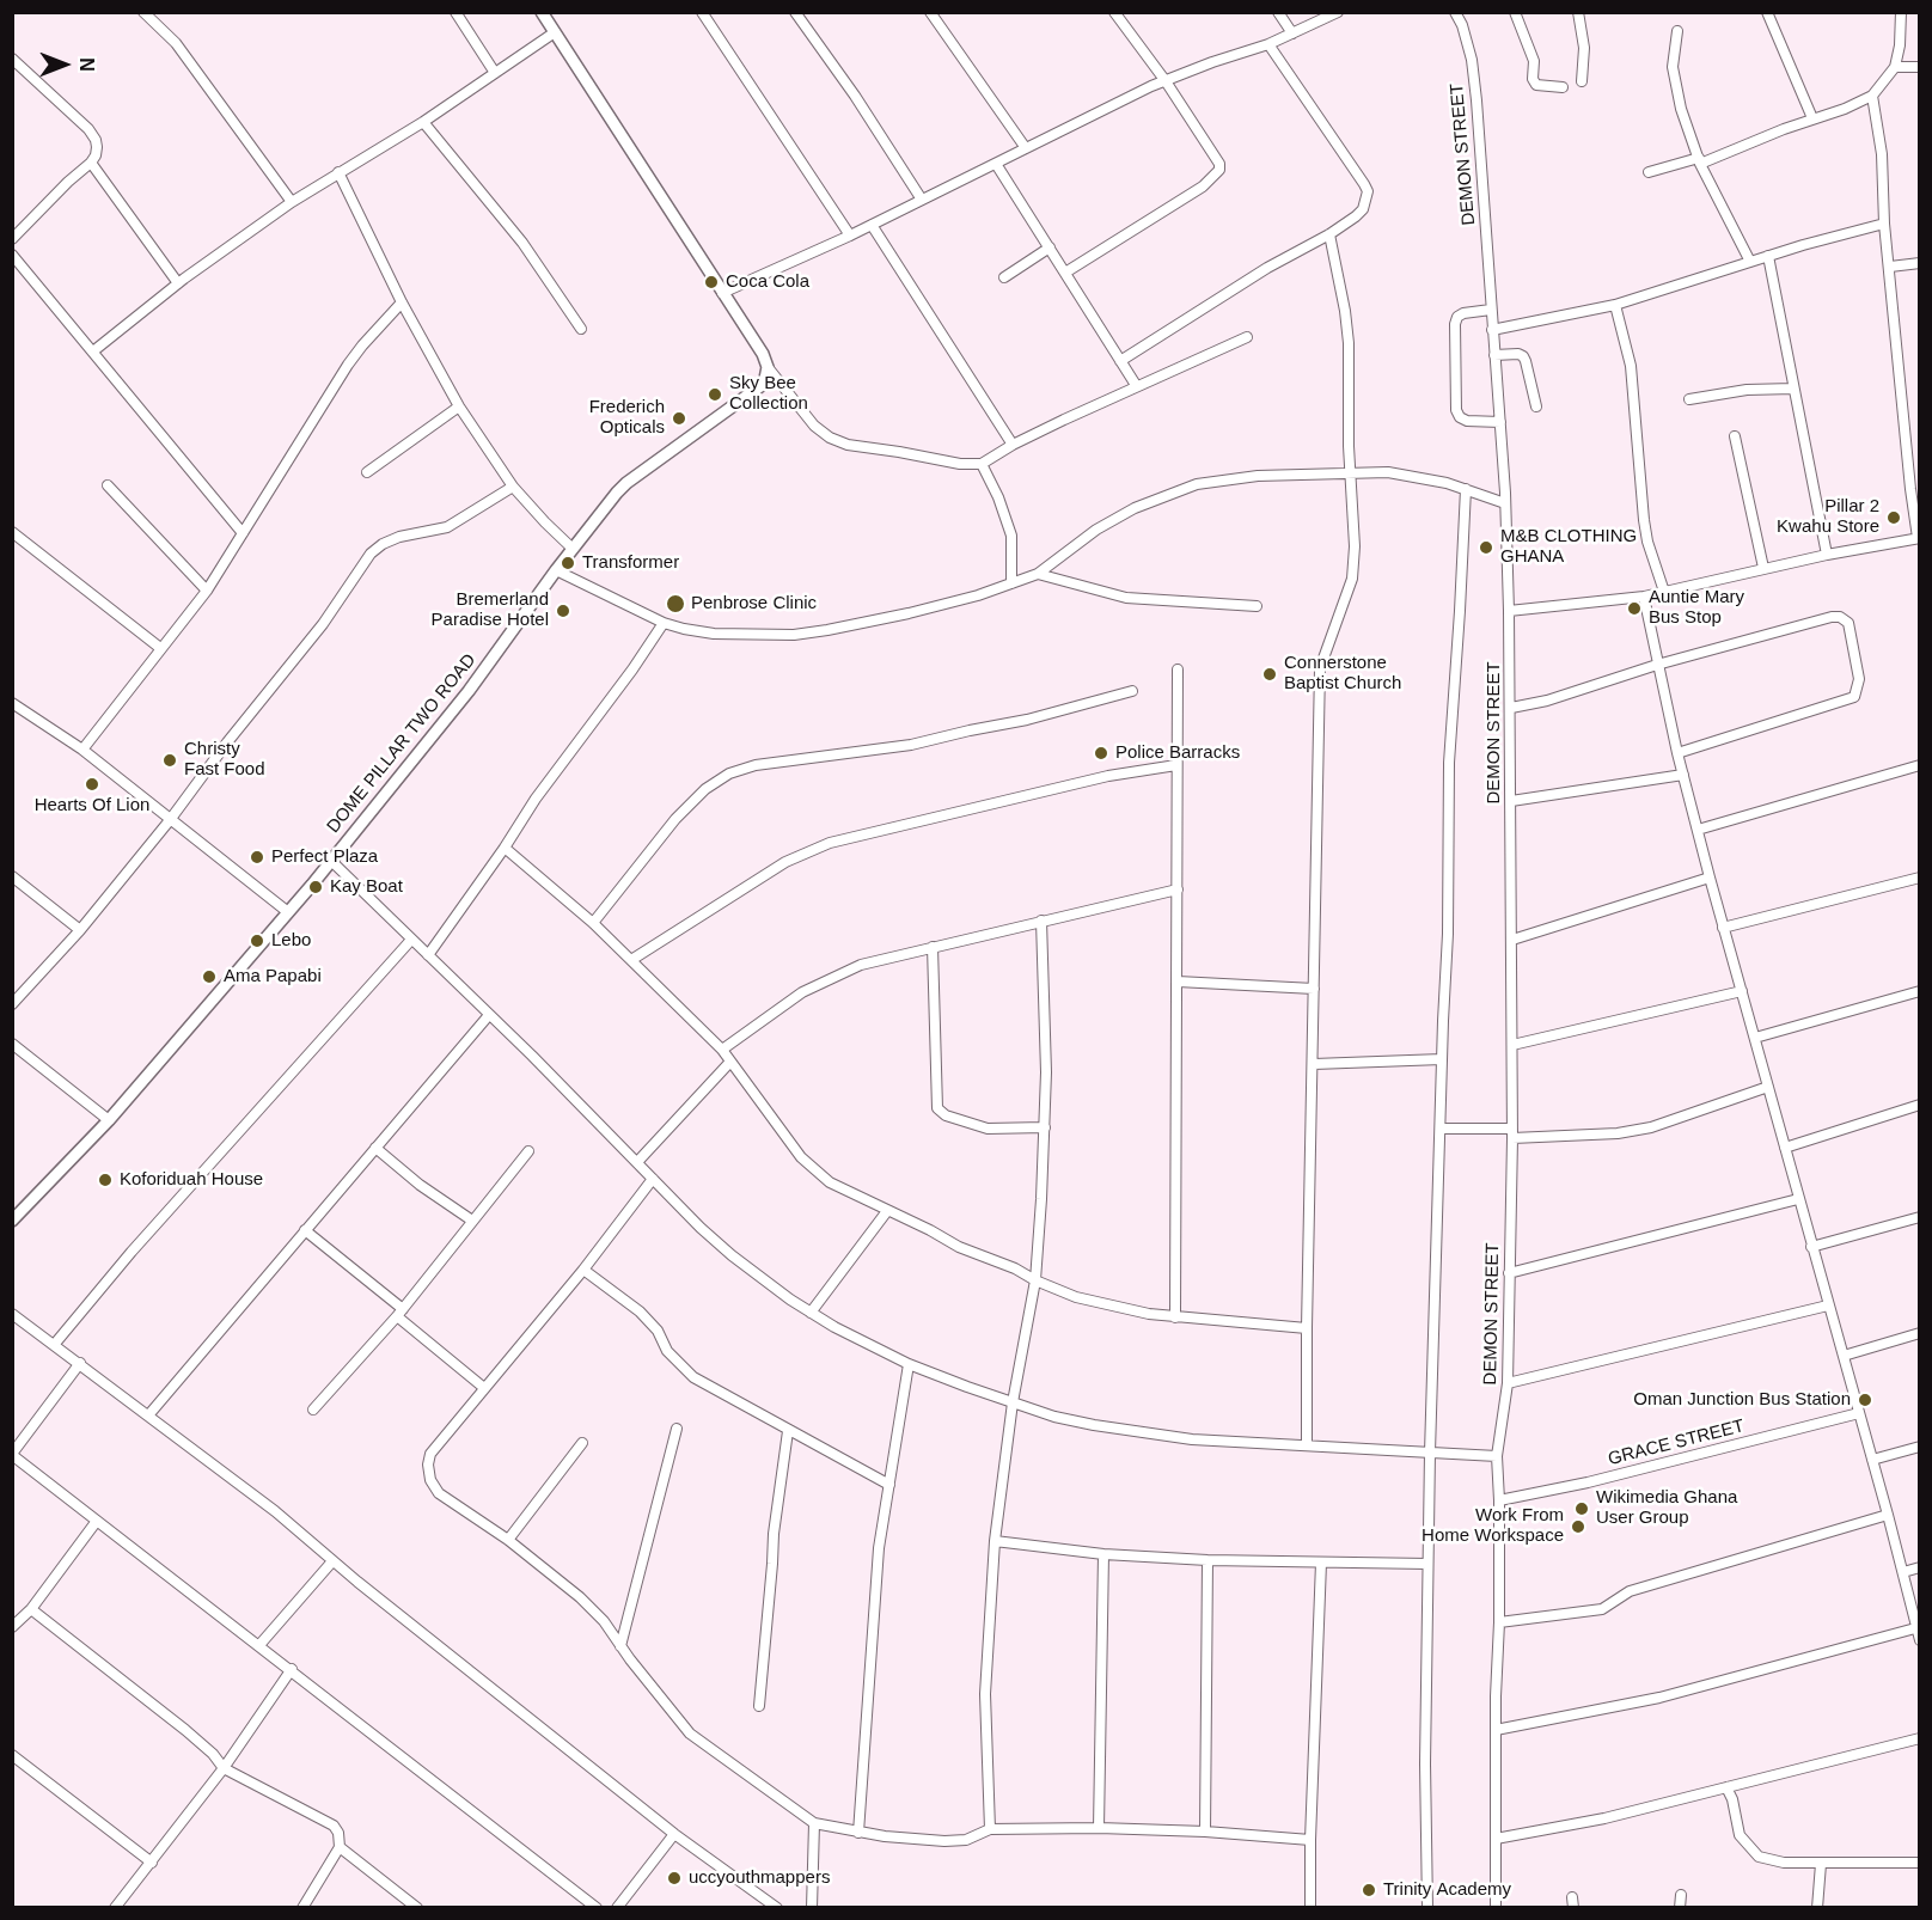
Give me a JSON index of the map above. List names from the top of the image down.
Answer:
{
  "streets": {
    "street": ["DEMON STREET", "DOME PILLAR TWO ROAD", "GRACE STREET"]
  },
  "crossings": [
    ["DEMON STREET", "GRACE STREET"]
  ],
  "places": [
    "Coca Cola",
    "Sky Bee Collection",
    "Frederich Opticals",
    "Pillar 2 Kwahu Store",
    "M&B CLOTHING GHANA",
    "Transformer",
    "Penbrose Clinic",
    "Auntie Mary Bus Stop",
    "Bremerland Paradise Hotel",
    "Connerstone Baptist Church",
    "Police Barracks",
    "Christy Fast Food",
    "Hearts Of Lion",
    "Perfect Plaza",
    "Kay Boat",
    "Lebo",
    "Ama Papabi",
    "Koforiduah House",
    "Oman Junction Bus Station",
    "Wikimedia Ghana User Group",
    "Work From Home Workspace",
    "uccyouthmappers",
    "Trinity Academy"
  ],
  "north": "right"
}
